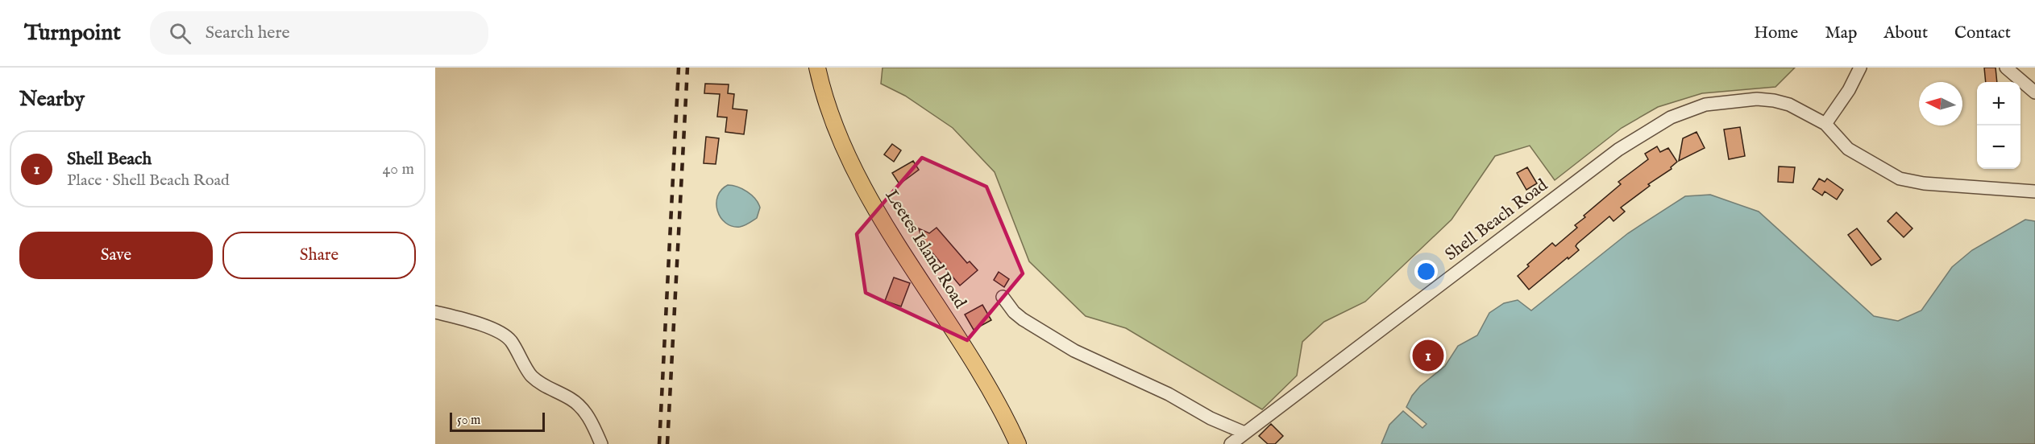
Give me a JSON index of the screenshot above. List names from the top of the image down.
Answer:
{
  "streets": {
    "main road": ["Leetes Island Road"],
    "street": ["Shell Beach Road"]
  },
  "scale_bar": "50 m",
  "north": "left",
  "page": {
    "header": "Turnpoint",
    "search": "Search here",
    "nav": [
      "Home",
      "Map",
      "About",
      "Contact"
    ],
    "heading": "Nearby",
    "map_buttons": ["+", "−"],
    "list": [
      {
        "mark": "1",
        "name": "Shell Beach",
        "note": "Place · Shell Beach Road",
        "value": "40 m"
      }
    ],
    "buttons": ["Save", "Share"],
    "pins": "1",
    "scale": "50 m"
  }
}
